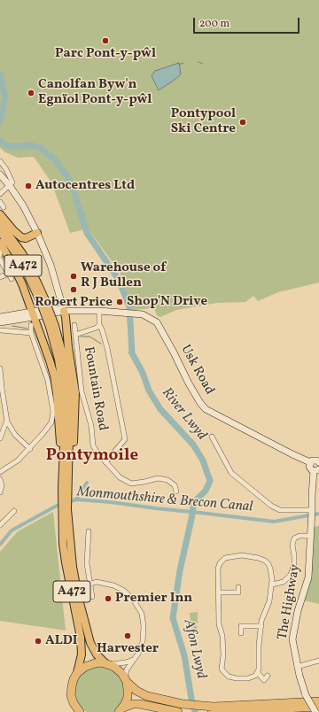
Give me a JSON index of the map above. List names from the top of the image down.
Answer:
{
  "streets": {
    "main road": ["A472"],
    "street": ["Usk Road", "Fountain Road", "The Highway"]
  },
  "districts": ["Pontymoile"],
  "water": ["River Lwyd", "Monmouthshire & Brecon Canal", "Afon Lwyd"],
  "places": [
    "Parc Pont-y-pŵl",
    "Canolfan Byw'n Egnïol Pont-y-pŵl",
    "Pontypool Ski Centre",
    "Autocentres Ltd",
    "Warehouse of R J Bullen",
    "Robert Price",
    "Shop'N Drive",
    "Premier Inn",
    "Harvester",
    "ALDI"
  ],
  "scale_bar": "200 m"
}
